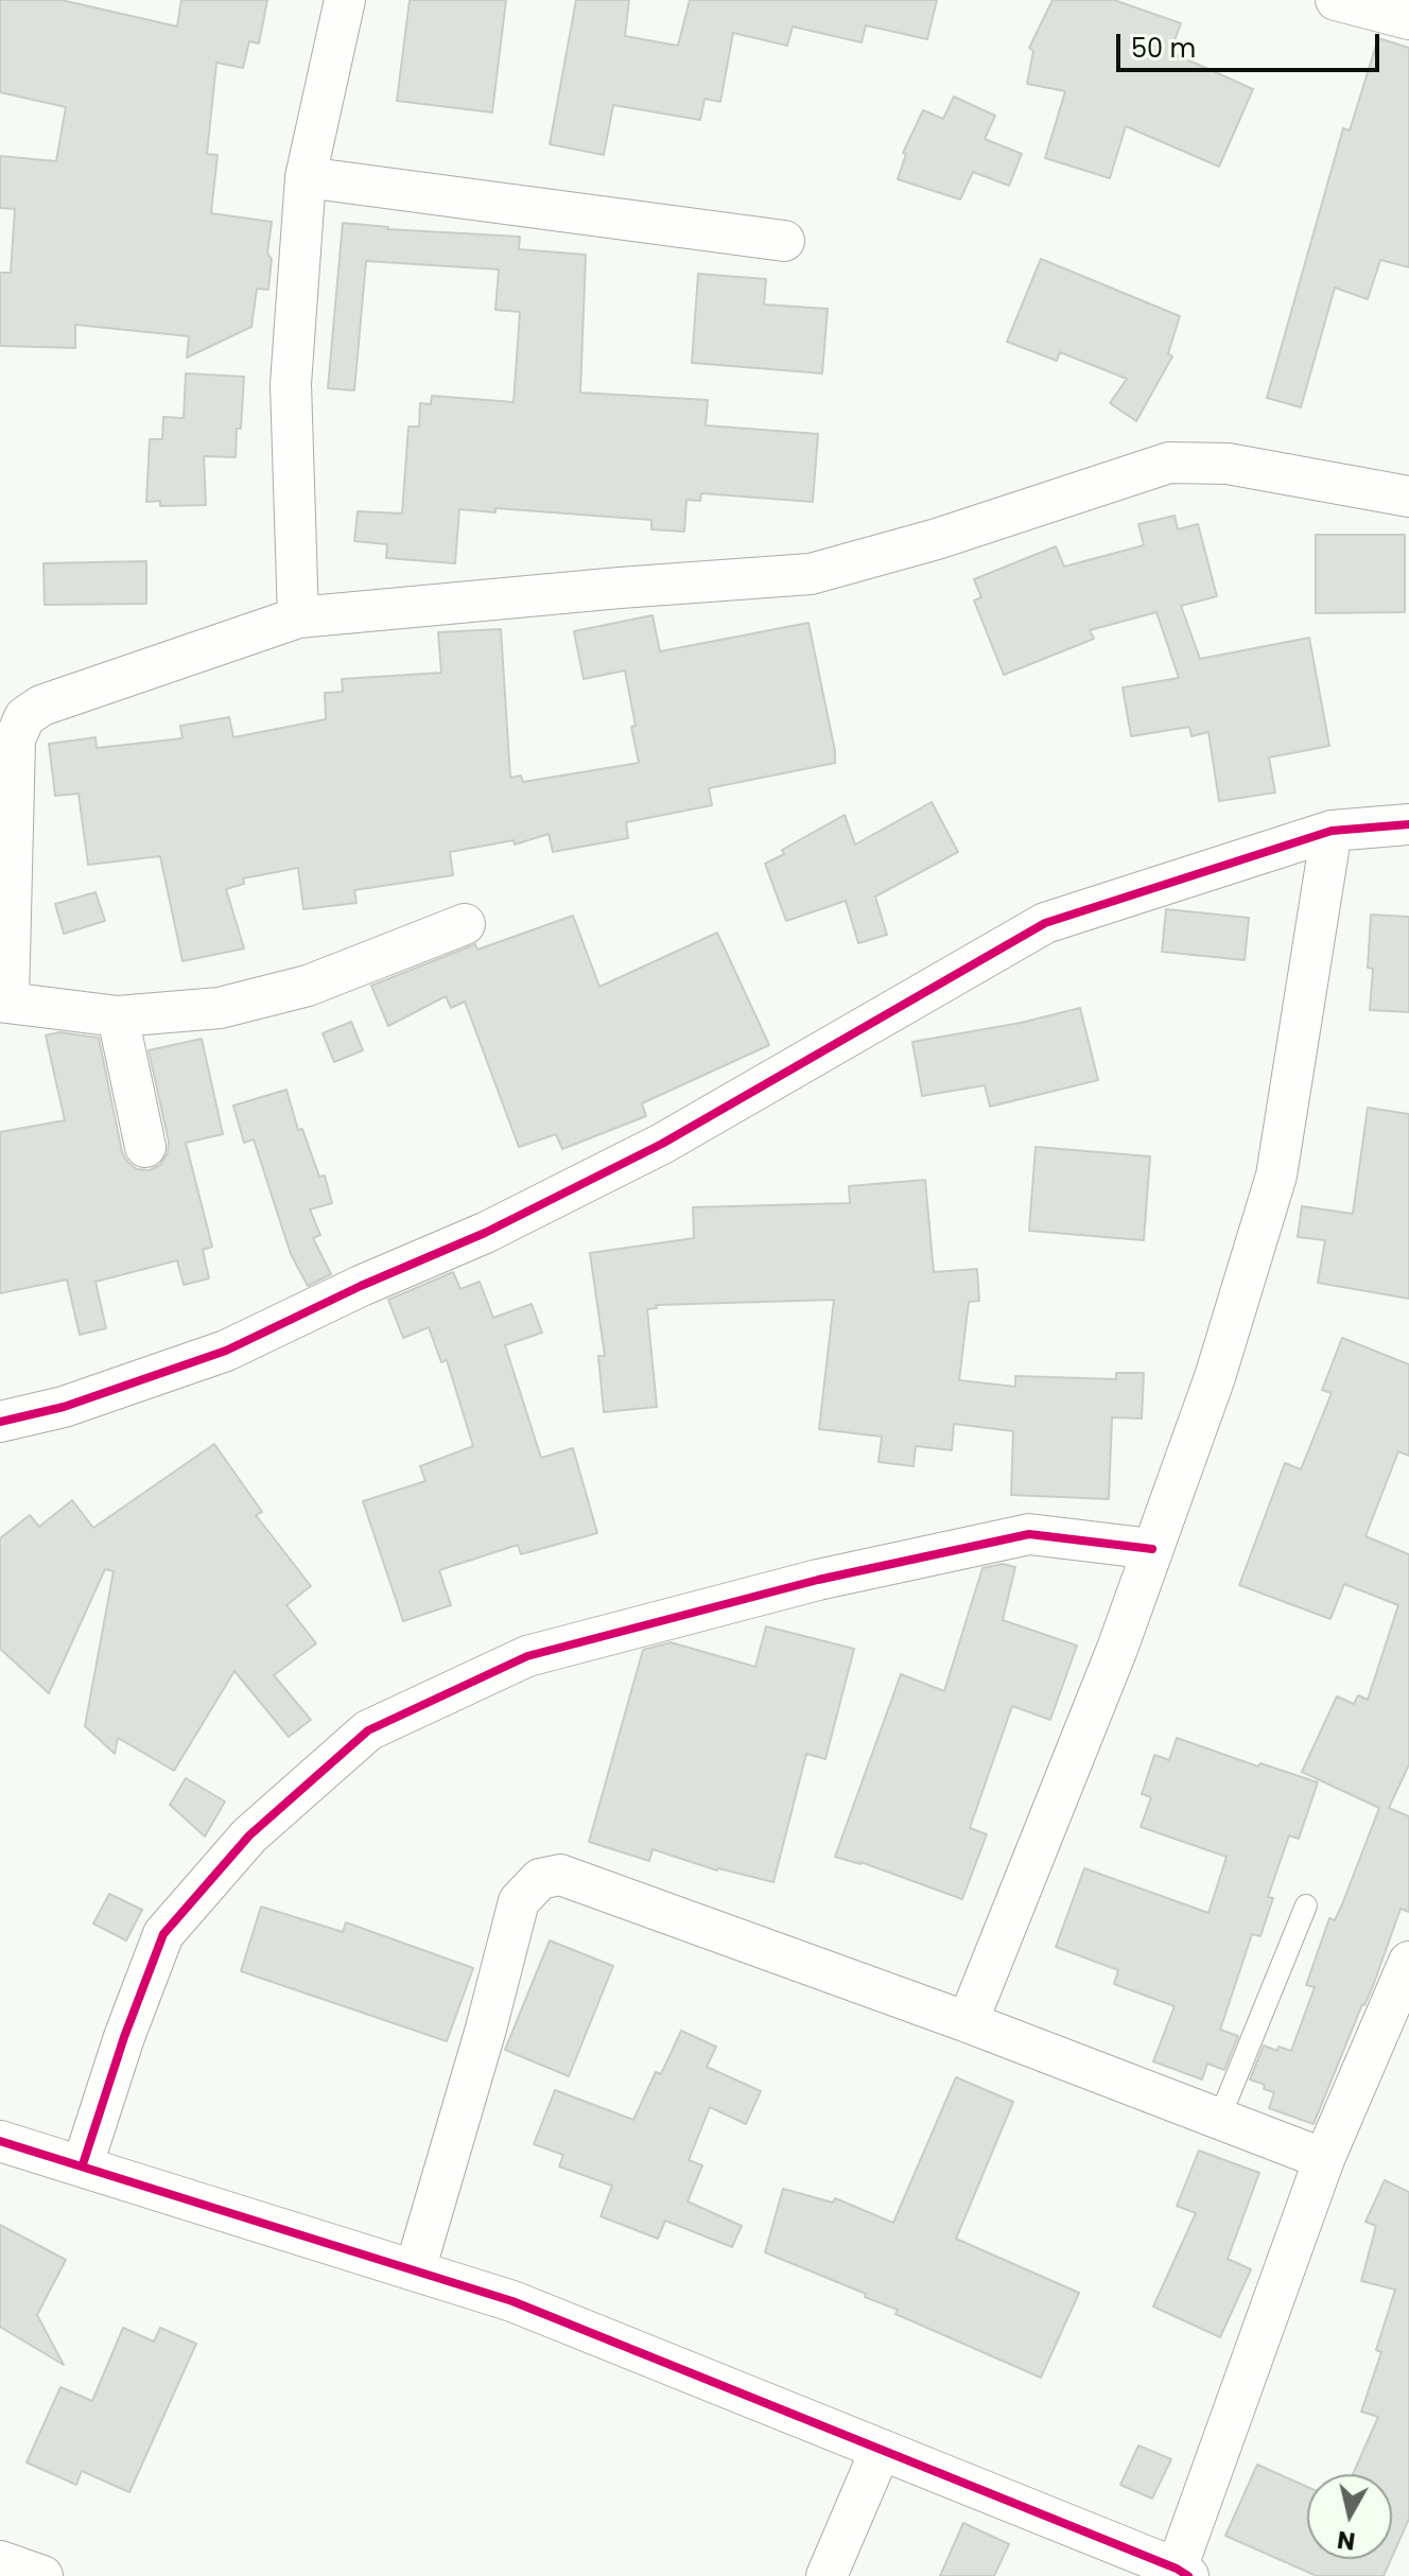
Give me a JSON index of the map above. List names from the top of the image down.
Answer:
{
  "scale_bar": "50 m",
  "north": "bottom"
}
